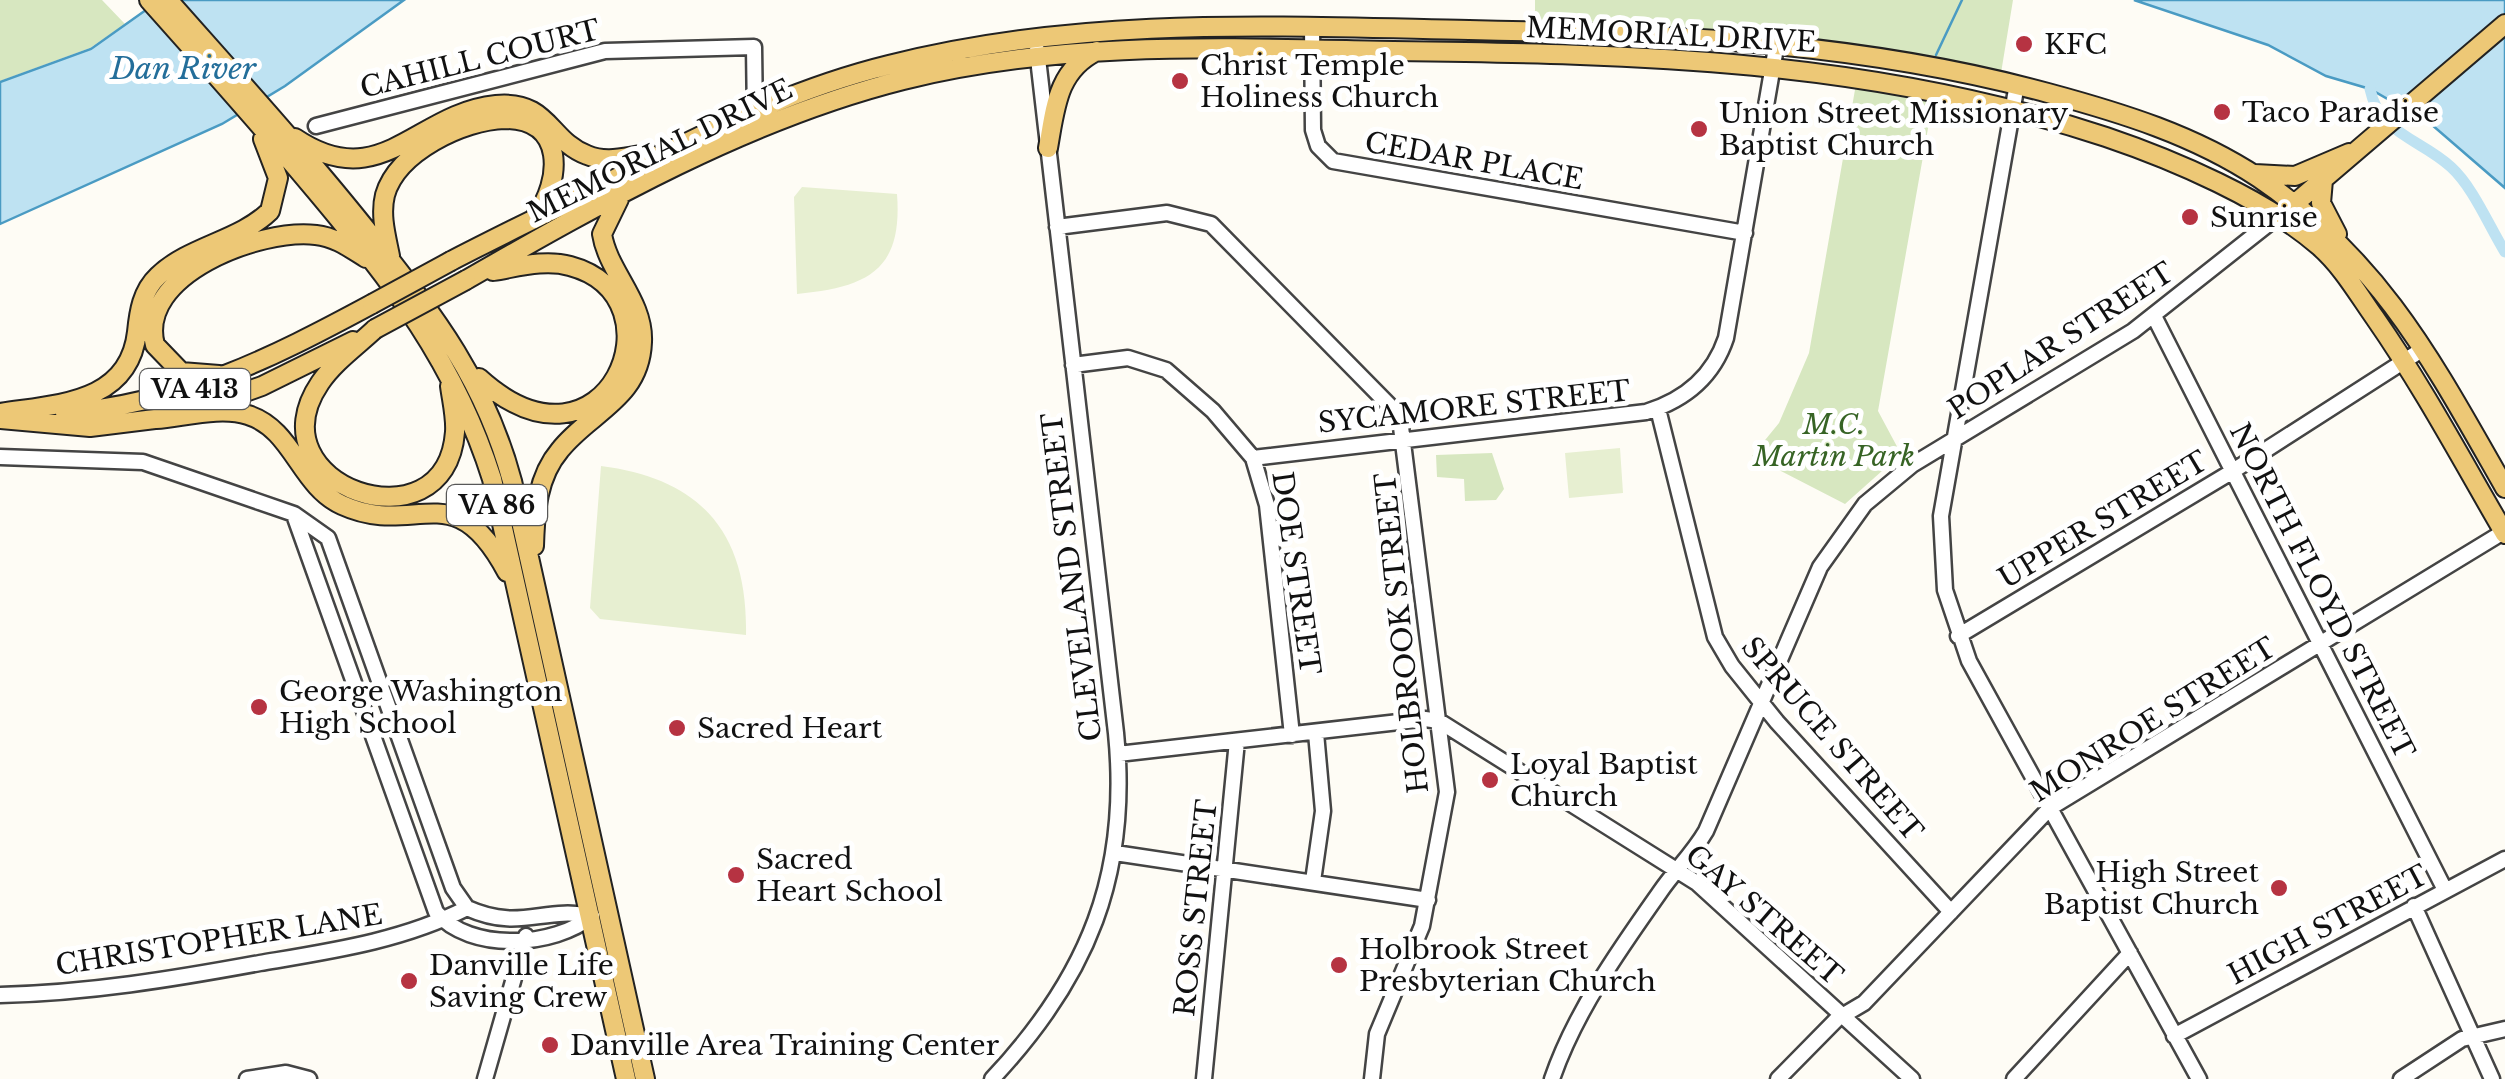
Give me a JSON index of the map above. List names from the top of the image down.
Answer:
{
  "streets": {
    "main road": ["MEMORIAL DRIVE", "VA 413", "VA 86"],
    "street": [
      "CAHILL COURT",
      "CEDAR PLACE",
      "POPLAR STREET",
      "SYCAMORE STREET",
      "UPPER STREET",
      "DOE STREET",
      "CLEVELAND STREET",
      "NORTH FLOYD STREET",
      "HOLBROOK STREET",
      "MONROE STREET",
      "SPRUCE STREET",
      "ROSS STREET",
      "GAY STREET",
      "HIGH STREET",
      "CHRISTOPHER LANE"
    ]
  },
  "crossings": [
    ["MEMORIAL DRIVE", "CAHILL COURT"],
    ["MEMORIAL DRIVE", "CEDAR PLACE"],
    ["MEMORIAL DRIVE", "POPLAR STREET"],
    ["MEMORIAL DRIVE", "SYCAMORE STREET"],
    ["MEMORIAL DRIVE", "UPPER STREET"],
    ["MEMORIAL DRIVE", "CLEVELAND STREET"],
    ["MEMORIAL DRIVE", "MONROE STREET"],
    ["CEDAR PLACE", "SYCAMORE STREET"],
    ["POPLAR STREET", "NORTH FLOYD STREET"],
    ["POPLAR STREET", "SPRUCE STREET"],
    ["POPLAR STREET", "GAY STREET"],
    ["SYCAMORE STREET", "DOE STREET"],
    ["SYCAMORE STREET", "HOLBROOK STREET"],
    ["SYCAMORE STREET", "SPRUCE STREET"],
    ["UPPER STREET", "NORTH FLOYD STREET"],
    ["DOE STREET", "CLEVELAND STREET"],
    ["CLEVELAND STREET", "HOLBROOK STREET"],
    ["NORTH FLOYD STREET", "MONROE STREET"],
    ["NORTH FLOYD STREET", "HIGH STREET"],
    ["HOLBROOK STREET", "GAY STREET"],
    ["MONROE STREET", "SPRUCE STREET"],
    ["MONROE STREET", "GAY STREET"]
  ],
  "water": ["Dan River"],
  "parks": ["M.C. Martin Park"],
  "places": [
    "KFC",
    "Christ Temple Holiness Church",
    "Taco Paradise",
    "Union Street Missionary Baptist Church",
    "Sunrise",
    "George Washington High School",
    "Sacred Heart",
    "Loyal Baptist Church",
    "Sacred Heart School",
    "High Street Baptist Church",
    "Holbrook Street Presbyterian Church",
    "Danville Life Saving Crew",
    "Danville Area Training Center"
  ]
}
